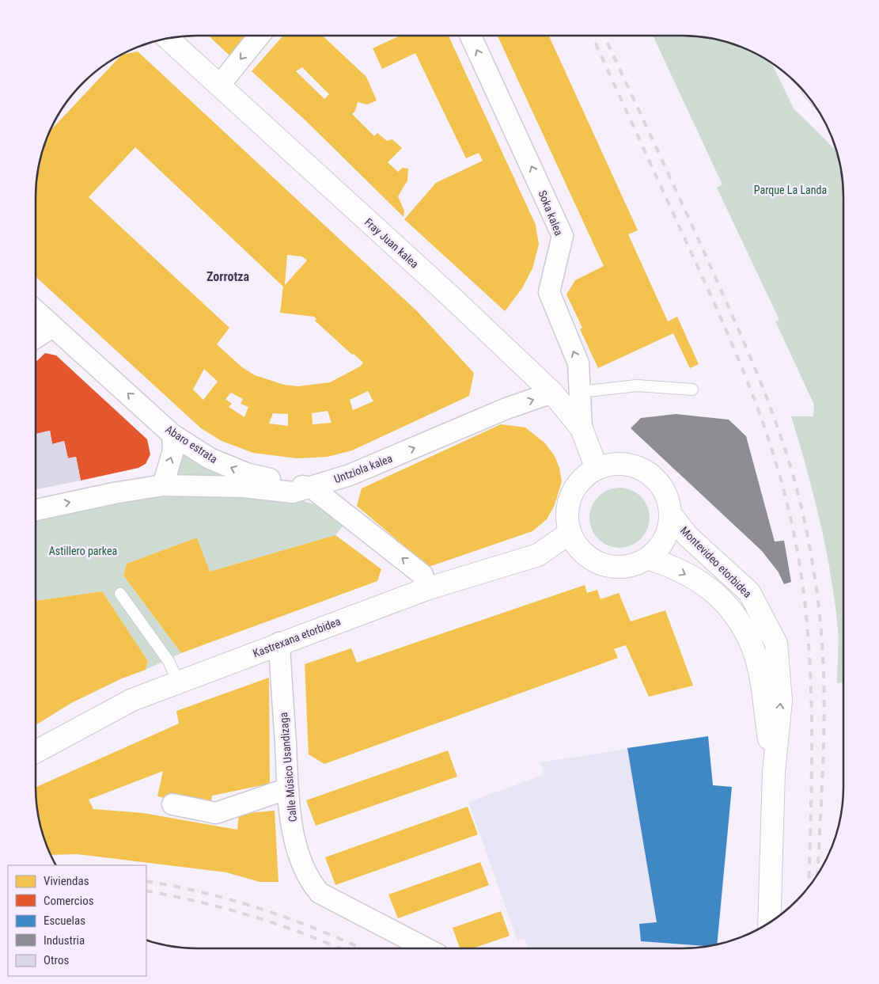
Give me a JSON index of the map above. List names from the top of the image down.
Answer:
{
  "streets": {
    "main road": ["Fray Juan kalea", "Montevideo etorbidea", "Kastrexana etorbidea"],
    "street": [
      "Soka kalea",
      "Abaro estrata",
      "Untziola kalea",
      "Calle Músico Usandizaga"
    ]
  },
  "crossings": [
    ["Soka kalea", "Fray Juan kalea"],
    ["Fray Juan kalea", "Untziola kalea"],
    ["Fray Juan kalea", "Montevideo etorbidea"],
    ["Fray Juan kalea", "Kastrexana etorbidea"],
    ["Abaro estrata", "Untziola kalea"],
    ["Abaro estrata", "Kastrexana etorbidea"],
    ["Montevideo etorbidea", "Kastrexana etorbidea"],
    ["Kastrexana etorbidea", "Calle Músico Usandizaga"]
  ],
  "one_way": ["Soka kalea", "Abaro estrata", "Untziola kalea"],
  "districts": ["Zorrotza"],
  "parks": ["Parque La Landa", "Astillero parkea"],
  "legend": [
    "Viviendas",
    "Comercios",
    "Escuelas",
    "Industria",
    "Otros"
  ]
}
